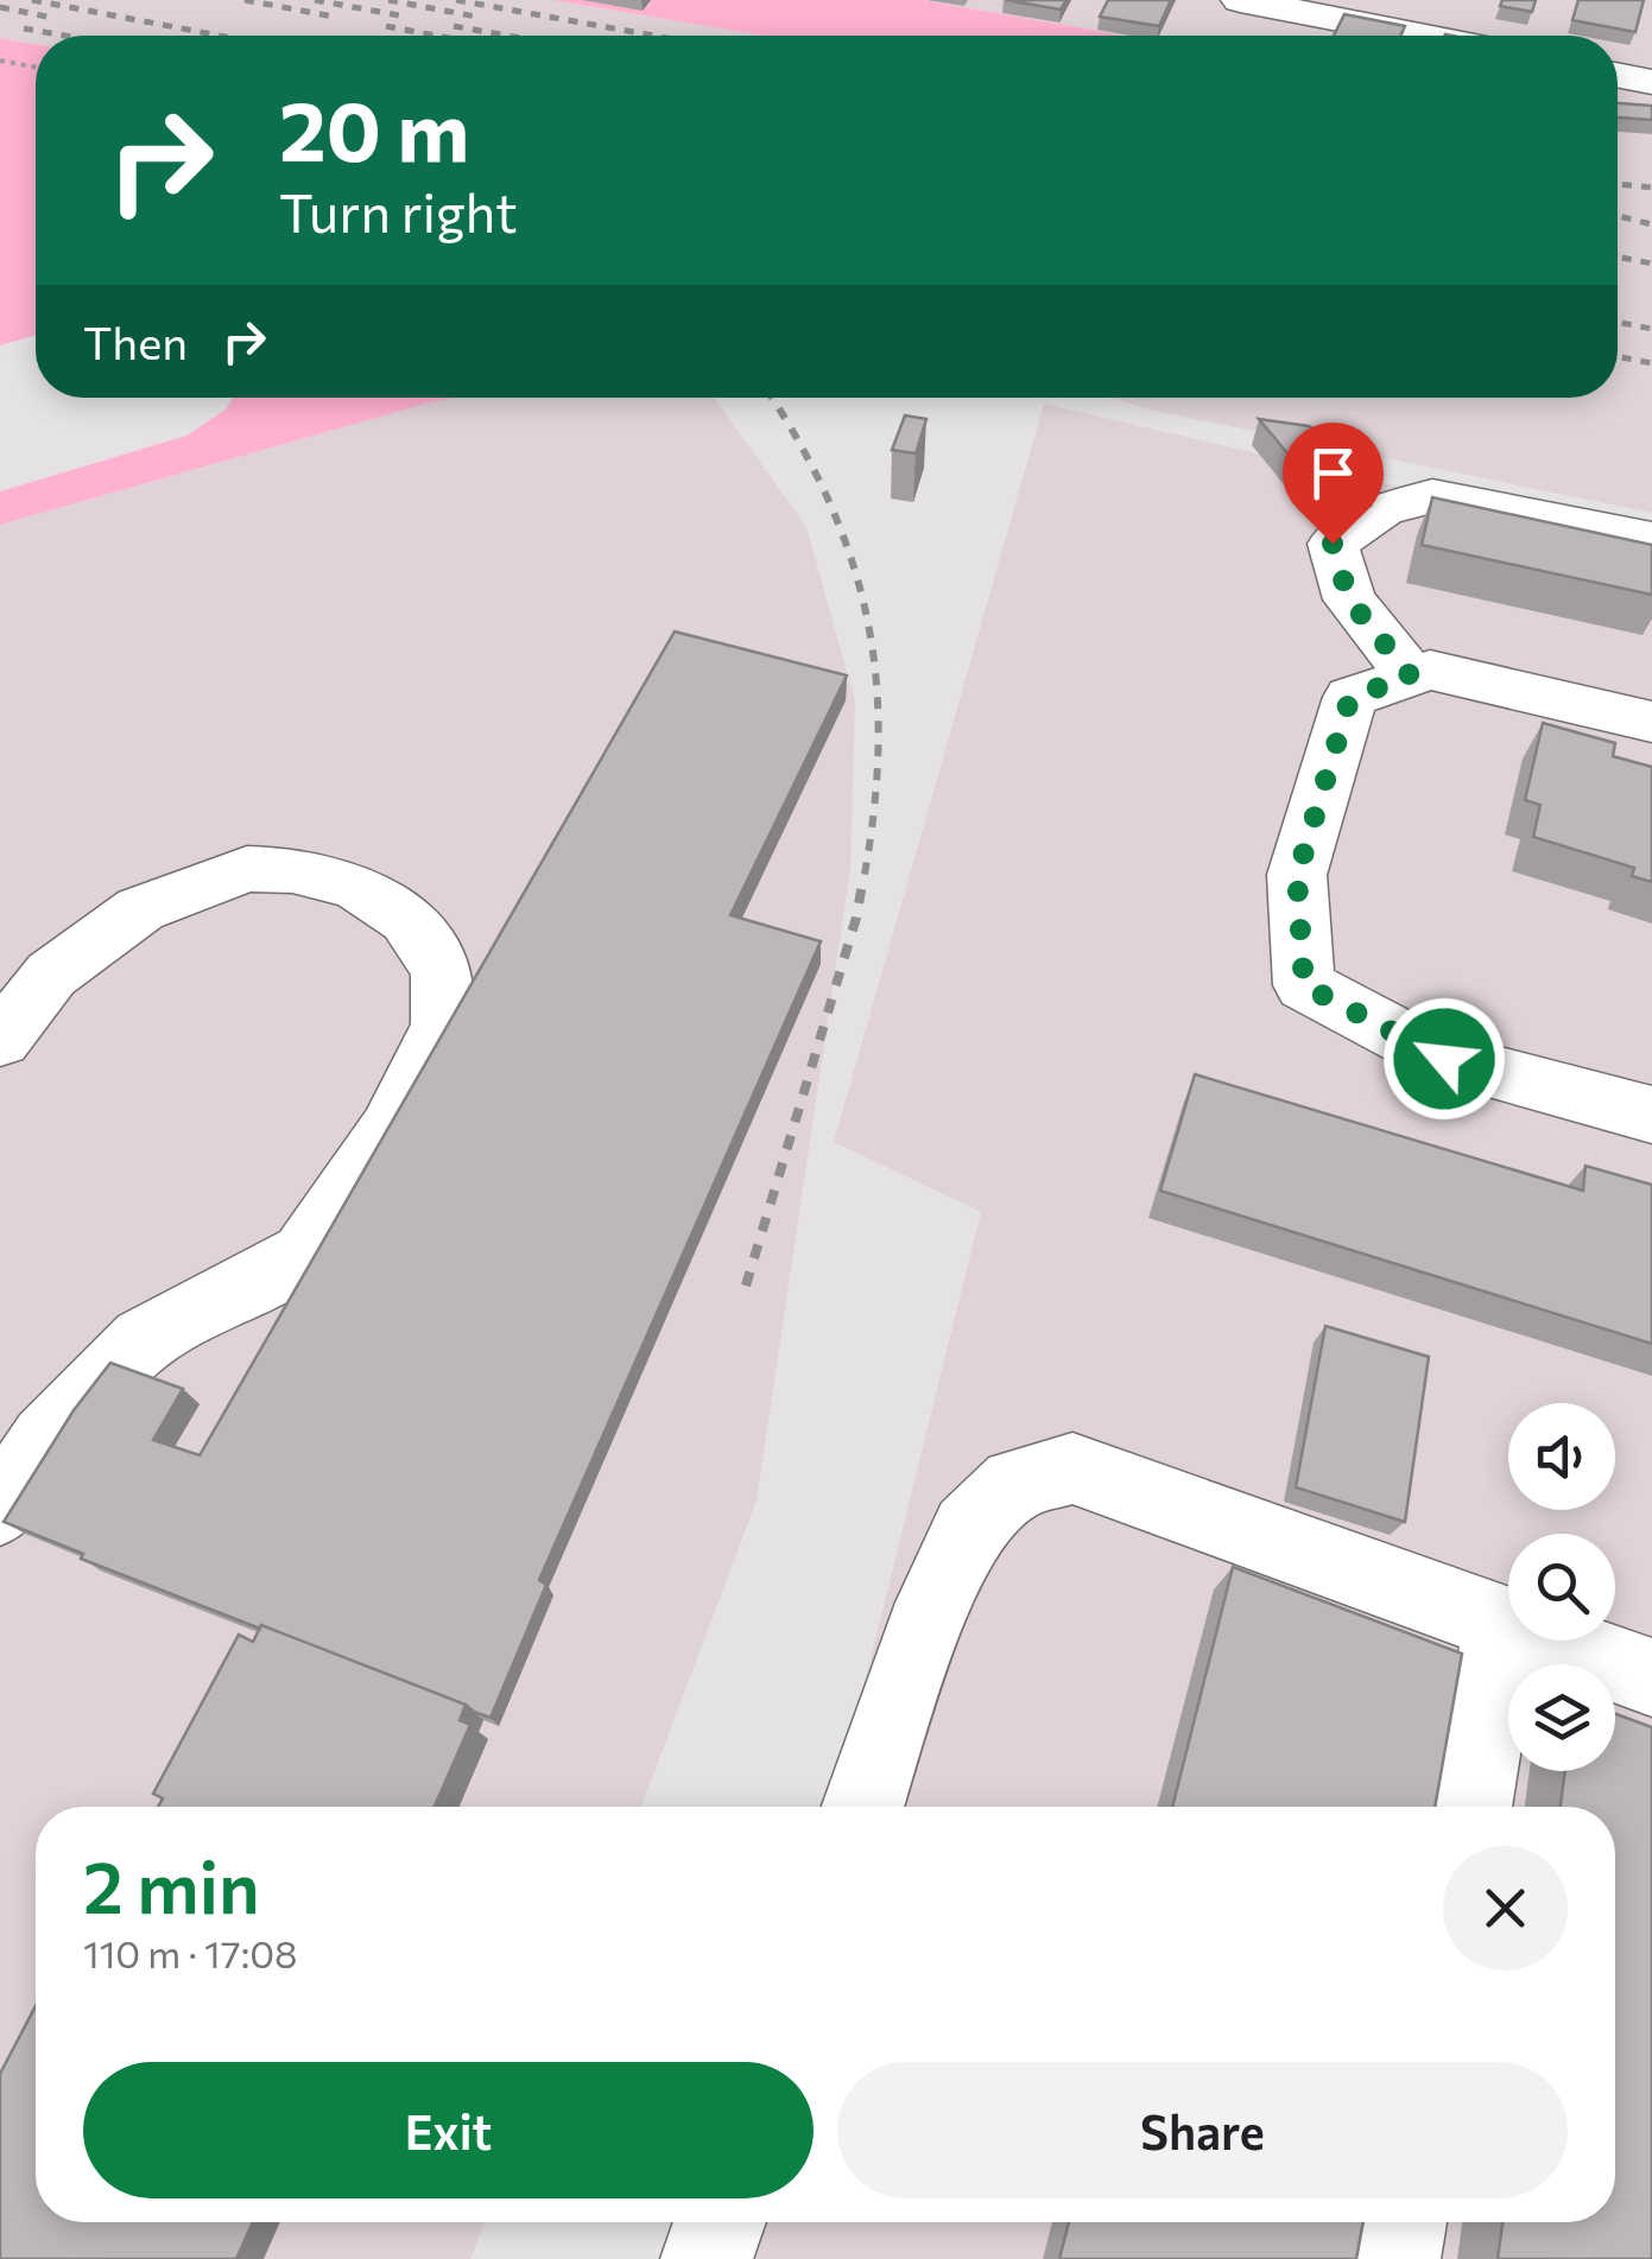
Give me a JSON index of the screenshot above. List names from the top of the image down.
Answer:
{
  "page": {
    "turn": ["20 m", "Turn right"],
    "then": "Then",
    "heading": ["2 min", "110 m · 17:08"],
    "buttons": ["Exit", "Share"]
  }
}
